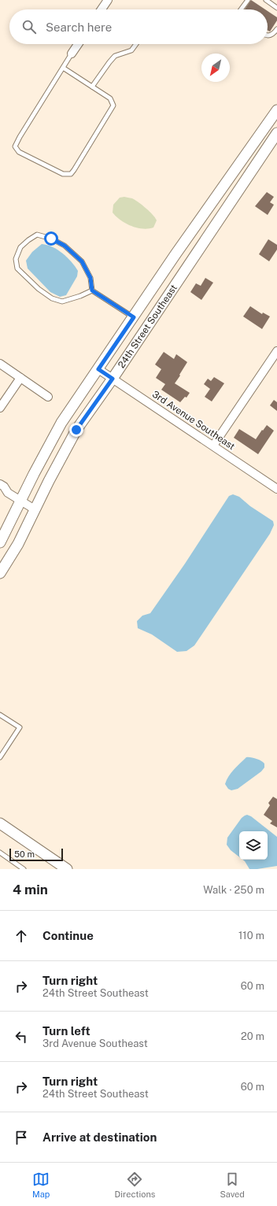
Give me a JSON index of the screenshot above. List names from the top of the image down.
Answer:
{
  "streets": {
    "street": ["24th Street Southeast", "3rd Avenue Southeast"]
  },
  "crossings": [
    ["24th Street Southeast", "3rd Avenue Southeast"]
  ],
  "scale_bar": "50 m",
  "north": "bottom left",
  "page": {
    "search": "Search here",
    "scale": "50 m",
    "heading": ["4 min", "Walk · 250 m"],
    "list": [
      ["Continue", "110 m"],
      ["Turn right", "24th Street Southeast", "60 m"],
      ["Turn left", "3rd Avenue Southeast", "20 m"],
      ["Turn right", "24th Street Southeast", "60 m"],
      "Arrive at destination"
    ],
    "nav": ["Map", "Directions", "Saved"]
  }
}
